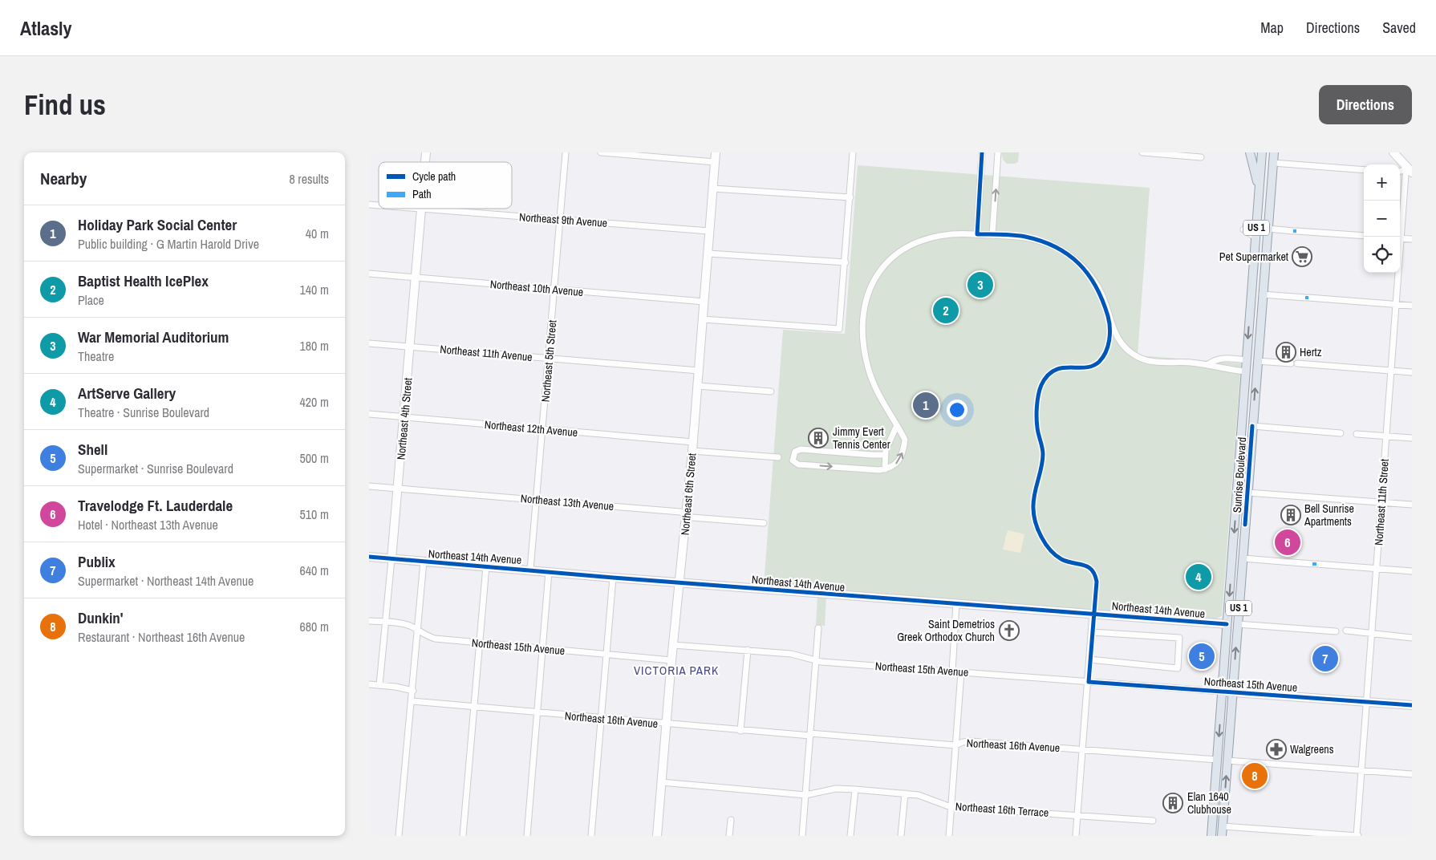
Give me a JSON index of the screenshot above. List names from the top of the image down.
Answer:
{
  "streets": {
    "main road": ["US 1", "Sunrise Boulevard"],
    "street": [
      "Northeast 9th Avenue",
      "Northeast 10th Avenue",
      "Northeast 11th Avenue",
      "Northeast 5th Street",
      "Northeast 4th Street",
      "Northeast 12th Avenue",
      "Northeast 6th Street",
      "Northeast 13th Avenue",
      "Northeast 11th Street",
      "Northeast 14th Avenue",
      "Northeast 15th Avenue",
      "Northeast 16th Avenue",
      "Northeast 16th Terrace"
    ]
  },
  "crossings": [
    ["Northeast 9th Avenue", "Northeast 5th Street"],
    ["Northeast 9th Avenue", "Northeast 4th Street"],
    ["Northeast 9th Avenue", "Northeast 6th Street"],
    ["US 1", "Sunrise Boulevard"],
    ["Northeast 10th Avenue", "Northeast 5th Street"],
    ["Northeast 10th Avenue", "Northeast 4th Street"],
    ["Northeast 10th Avenue", "Northeast 6th Street"],
    ["Northeast 11th Avenue", "Northeast 5th Street"],
    ["Northeast 11th Avenue", "Northeast 4th Street"],
    ["Northeast 11th Avenue", "Northeast 6th Street"],
    ["Northeast 5th Street", "Northeast 12th Avenue"],
    ["Northeast 5th Street", "Northeast 13th Avenue"],
    ["Northeast 5th Street", "Northeast 14th Avenue"],
    ["Northeast 4th Street", "Northeast 12th Avenue"],
    ["Northeast 4th Street", "Northeast 13th Avenue"],
    ["Northeast 4th Street", "Northeast 14th Avenue"],
    ["Northeast 4th Street", "Northeast 15th Avenue"],
    ["Northeast 12th Avenue", "Northeast 6th Street"],
    ["Sunrise Boulevard", "Northeast 14th Avenue"],
    ["Sunrise Boulevard", "Northeast 15th Avenue"],
    ["Sunrise Boulevard", "Northeast 16th Avenue"],
    ["Northeast 6th Street", "Northeast 13th Avenue"],
    ["Northeast 6th Street", "Northeast 14th Avenue"],
    ["Northeast 6th Street", "Northeast 15th Avenue"],
    ["Northeast 6th Street", "Northeast 16th Avenue"],
    ["Northeast 6th Street", "Northeast 16th Terrace"],
    ["Northeast 11th Street", "Northeast 15th Avenue"]
  ],
  "districts": ["VICTORIA PARK"],
  "places": {
    "supermarket": ["Pet Supermarket"],
    "building": [
      "Hertz",
      "Jimmy Evert Tennis Center",
      "Bell Sunrise Apartments",
      "Elan 1640 Clubhouse"
    ],
    "church": ["Saint Demetrios Greek Orthodox Church"],
    "pharmacy": ["Walgreens"]
  },
  "legend": ["Cycle path", "Path"],
  "page": {
    "header": "Atlasly",
    "nav": ["Map", "Directions", "Saved"],
    "buttons": "Directions",
    "title": "Find us",
    "heading": ["Nearby", "8 results"],
    "map_buttons": ["+", "−"],
    "list": [
      {
        "mark": "1",
        "name": "Holiday Park Social Center",
        "note": "Public building · G Martin Harold Drive",
        "value": "40 m"
      },
      {
        "mark": "2",
        "name": "Baptist Health IcePlex",
        "note": "Place",
        "value": "140 m"
      },
      {
        "mark": "3",
        "name": "War Memorial Auditorium",
        "note": "Theatre",
        "value": "180 m"
      },
      {
        "mark": "4",
        "name": "ArtServe Gallery",
        "note": "Theatre · Sunrise Boulevard",
        "value": "420 m"
      },
      {
        "mark": "5",
        "name": "Shell",
        "note": "Supermarket · Sunrise Boulevard",
        "value": "500 m"
      },
      {
        "mark": "6",
        "name": "Travelodge Ft. Lauderdale",
        "note": "Hotel · Northeast 13th Avenue",
        "value": "510 m"
      },
      {
        "mark": "7",
        "name": "Publix",
        "note": "Supermarket · Northeast 14th Avenue",
        "value": "640 m"
      },
      {
        "mark": "8",
        "name": "Dunkin'",
        "note": "Restaurant · Northeast 16th Avenue",
        "value": "680 m"
      }
    ],
    "pins": [
      "3",
      "2",
      "1",
      "6",
      "4",
      "5",
      "7",
      "8"
    ]
  }
}
